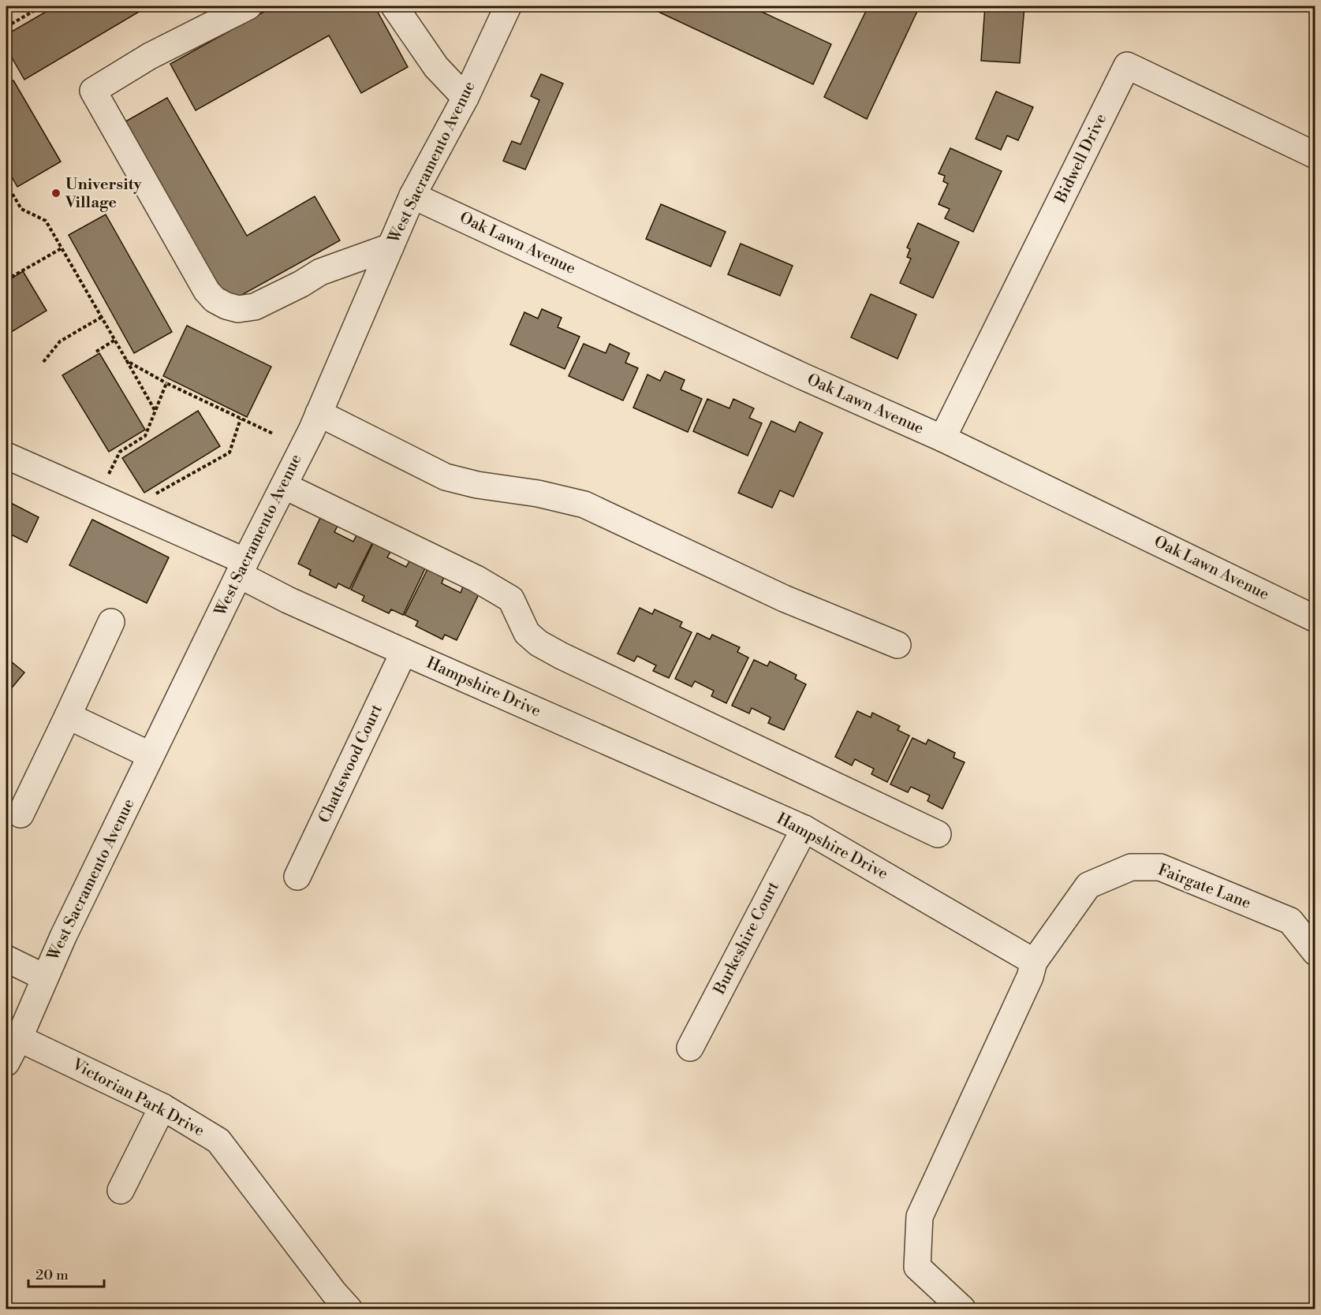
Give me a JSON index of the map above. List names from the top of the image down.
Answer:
{
  "streets": {
    "street": [
      "Bidwell Drive",
      "West Sacramento Avenue",
      "Oak Lawn Avenue",
      "Hampshire Drive",
      "Chattswood Court",
      "Fairgate Lane",
      "Burkeshire Court",
      "Victorian Park Drive"
    ]
  },
  "crossings": [
    ["Bidwell Drive", "Oak Lawn Avenue"],
    ["West Sacramento Avenue", "Oak Lawn Avenue"],
    ["West Sacramento Avenue", "Hampshire Drive"],
    ["West Sacramento Avenue", "Victorian Park Drive"],
    ["Hampshire Drive", "Chattswood Court"],
    ["Hampshire Drive", "Fairgate Lane"],
    ["Hampshire Drive", "Burkeshire Court"]
  ],
  "places": ["University Village"],
  "scale_bar": "20 m"
}
